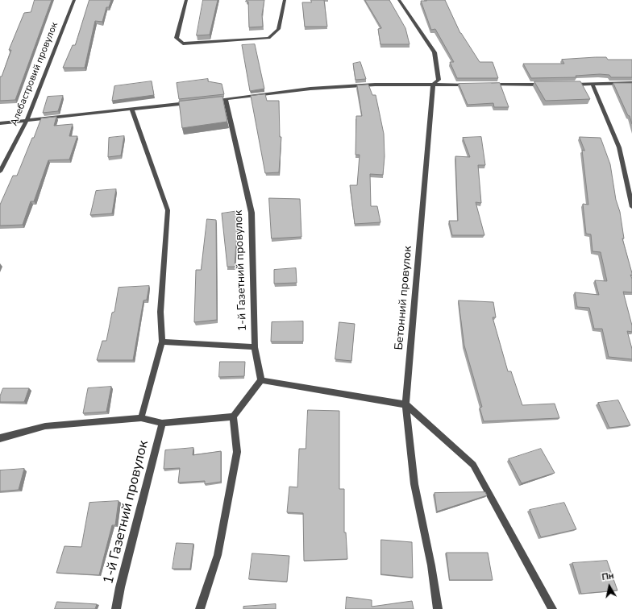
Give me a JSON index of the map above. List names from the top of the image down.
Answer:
{
  "streets": {
    "street": ["Алебастровий провулок", "1-й Газетний провулок", "Бетонний провулок"]
  },
  "north": "top"
}
